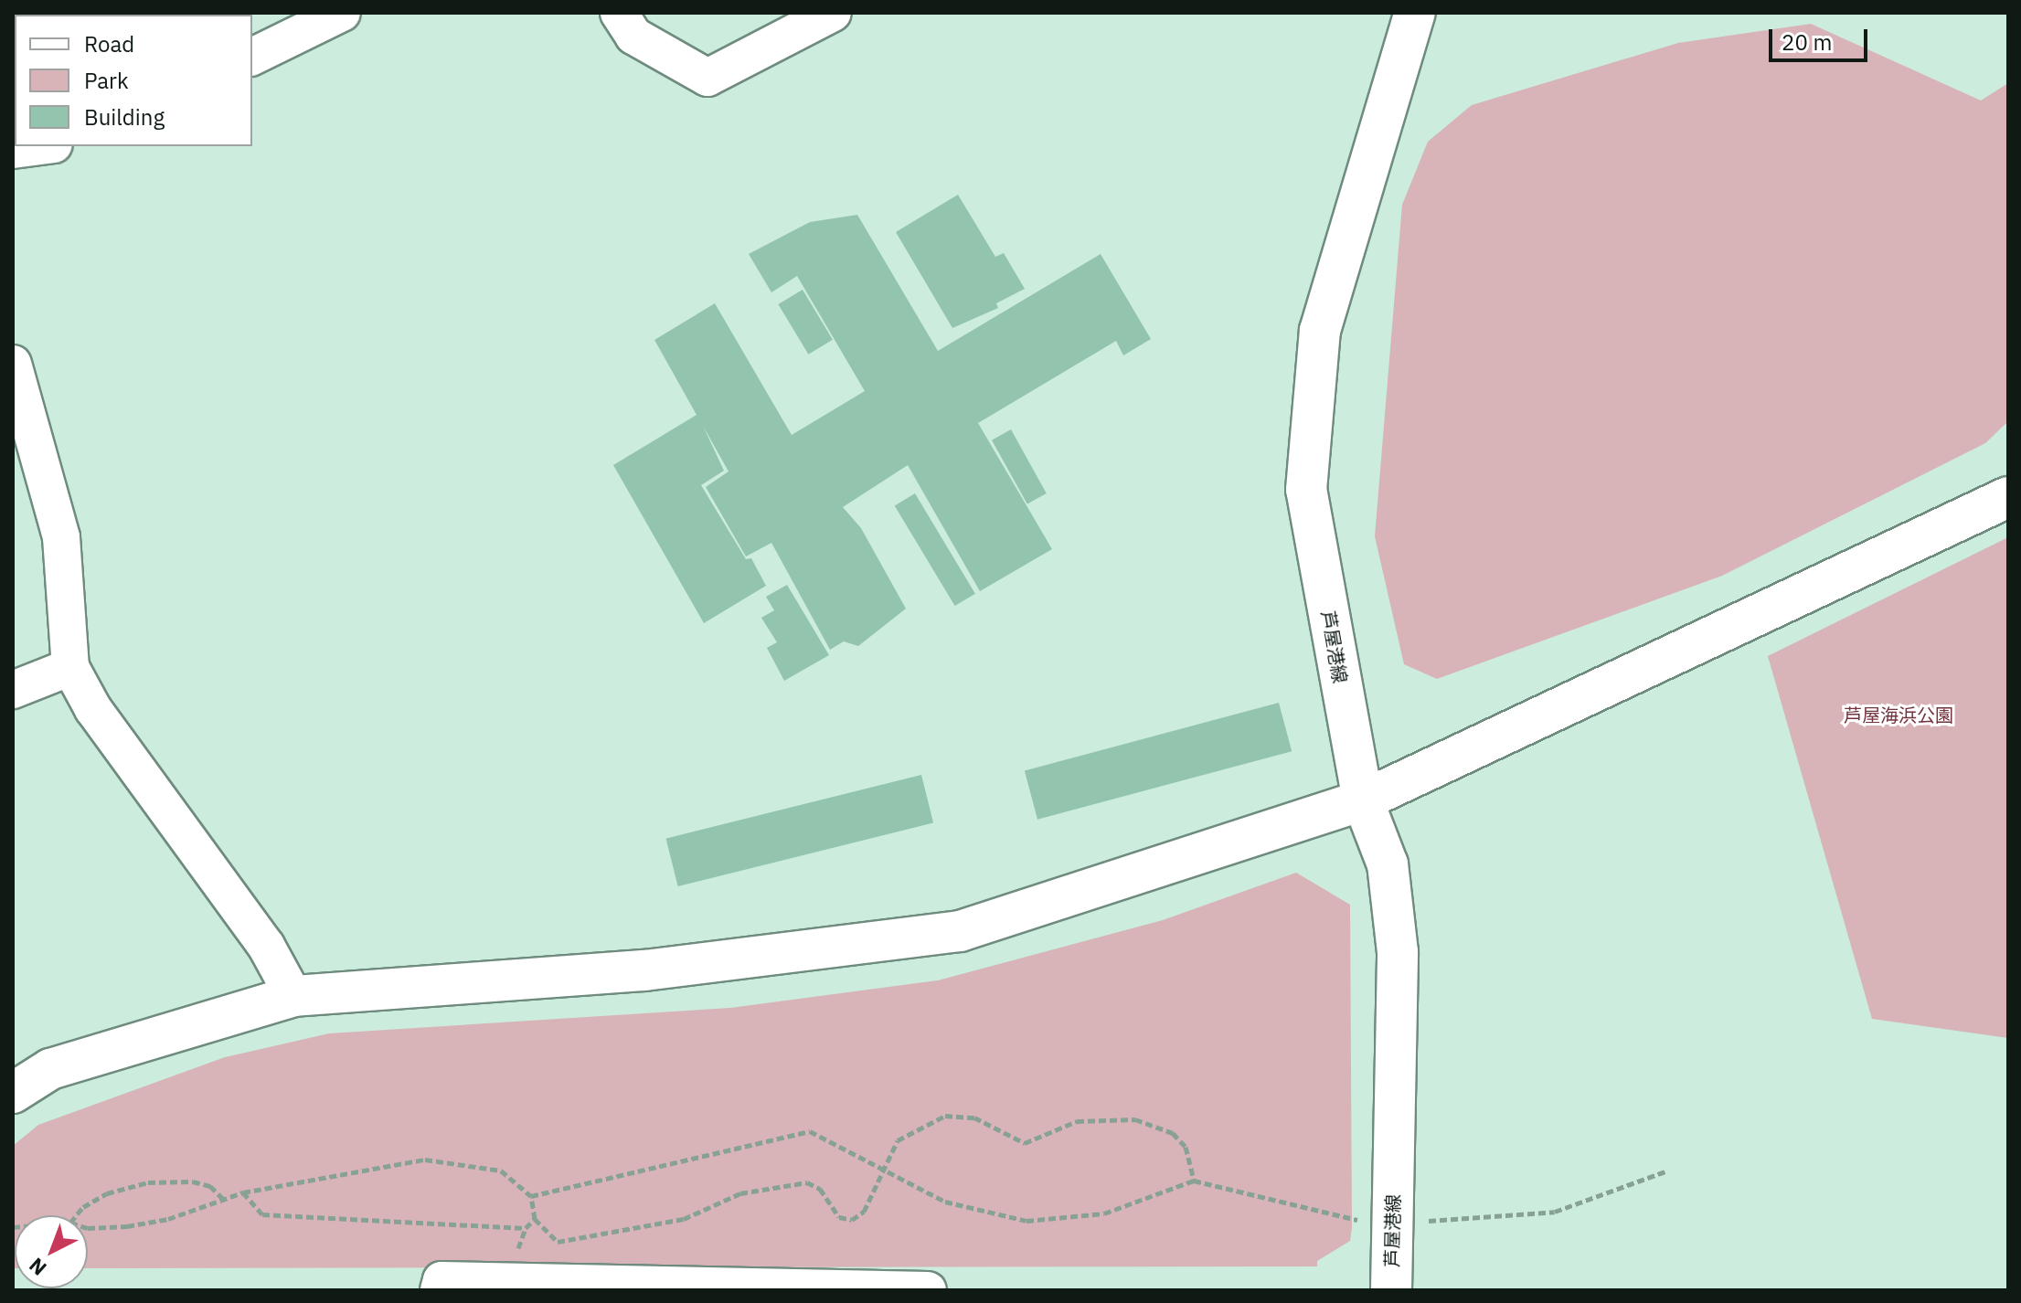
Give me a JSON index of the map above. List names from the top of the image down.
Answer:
{
  "streets": {
    "street": ["芦屋港線"]
  },
  "parks": ["芦屋海浜公園"],
  "legend": ["Road", "Park", "Building"],
  "scale_bar": "20 m",
  "north": "bottom left"
}
